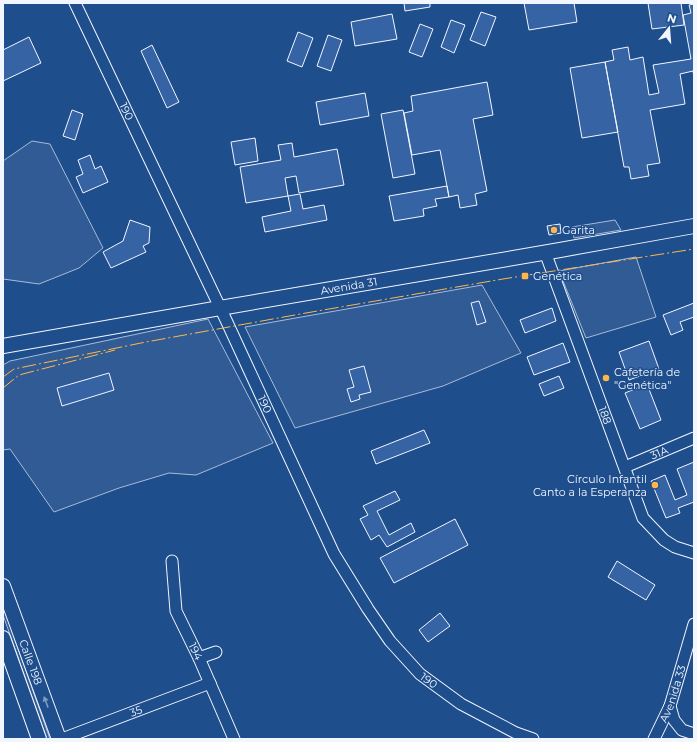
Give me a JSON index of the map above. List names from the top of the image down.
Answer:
{
  "streets": {
    "main road": ["Avenida 31", "Calle 198"],
    "street": [
      "190",
      "188",
      "31A",
      "194",
      "Avenida 33",
      "35"
    ]
  },
  "crossings": [
    ["190", "Avenida 31"],
    ["Avenida 31", "188"],
    ["188", "31A"],
    ["194", "35"]
  ],
  "places": {
    "other": ["Garita", "Cafetería de \"Genética\"", "Círculo Infantil Canto a la Esperanza"],
    "transit": ["Genética"]
  },
  "north": "top"
}
